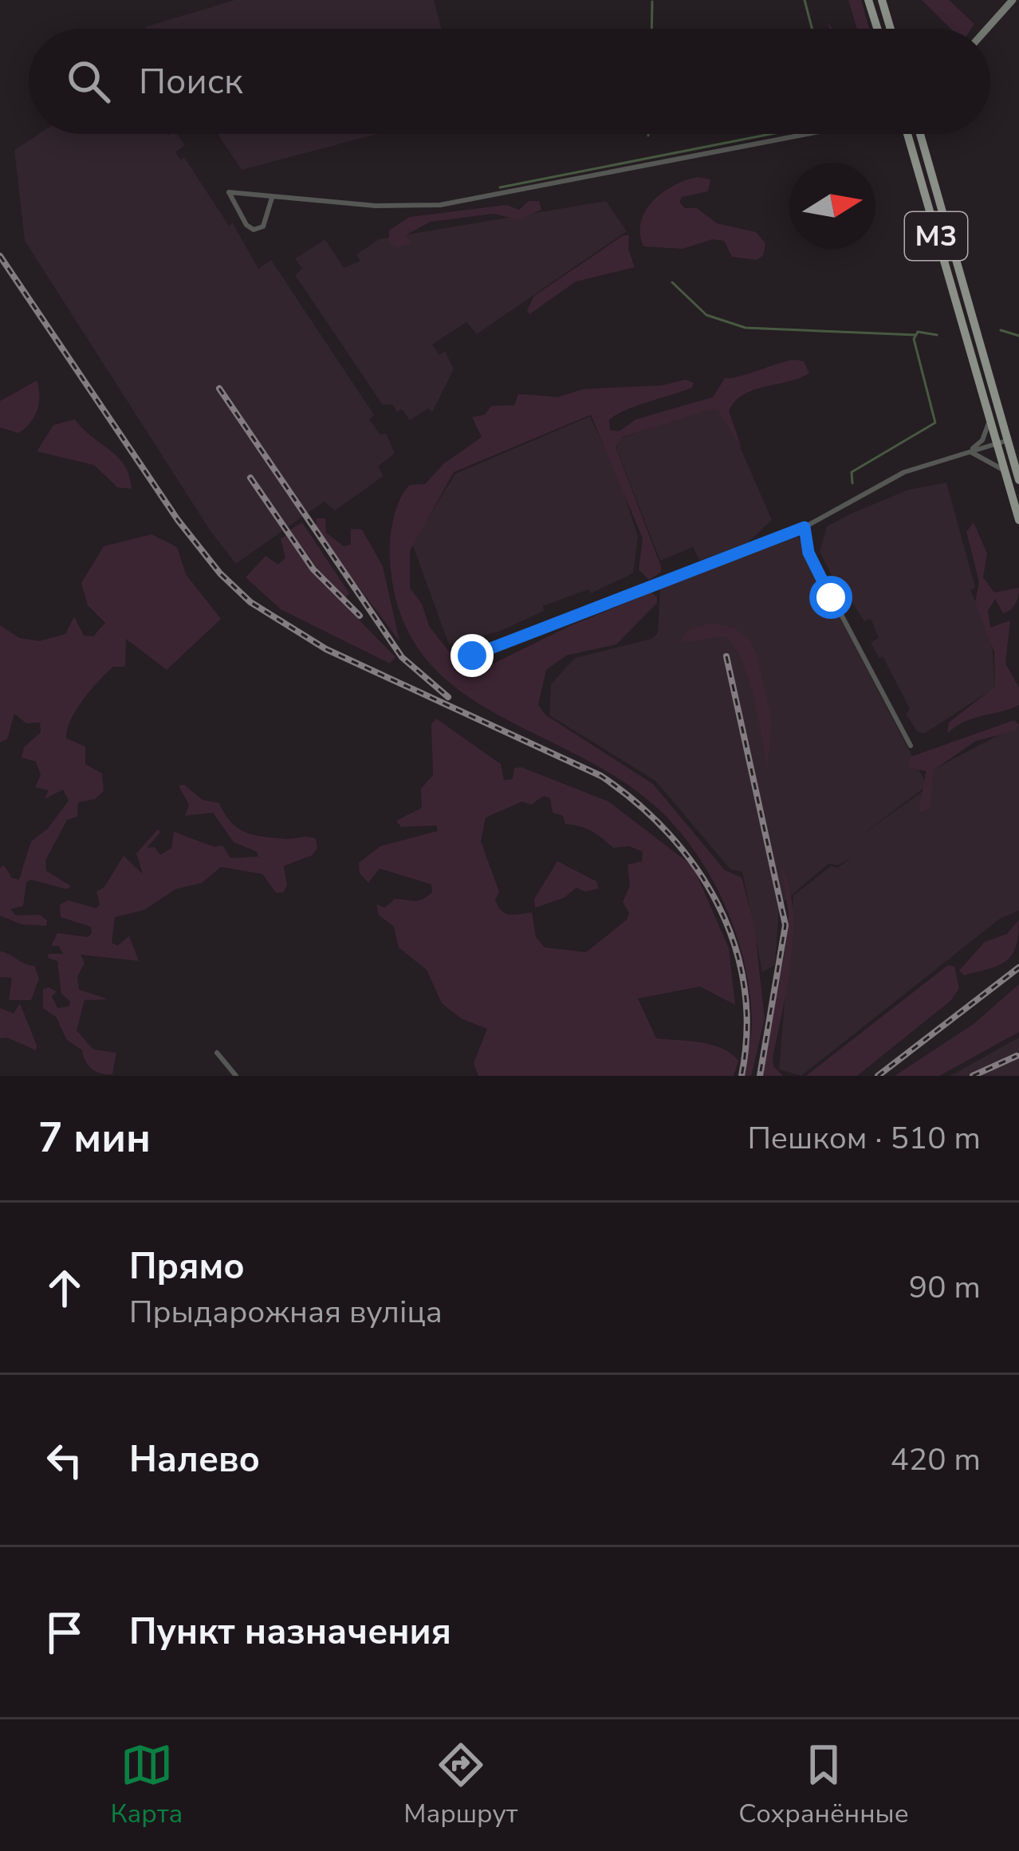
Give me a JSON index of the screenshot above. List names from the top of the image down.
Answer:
{
  "streets": {
    "main road": ["М3"]
  },
  "north": "right",
  "page": {
    "search": "Поиск",
    "heading": ["7 мин", "Пешком · 510 m"],
    "list": [
      ["Прямо", "Прыдарожная вуліца", "90 m"],
      ["Налево", "420 m"],
      "Пункт назначения"
    ],
    "nav": ["Карта", "Маршрут", "Сохранённые"]
  }
}
